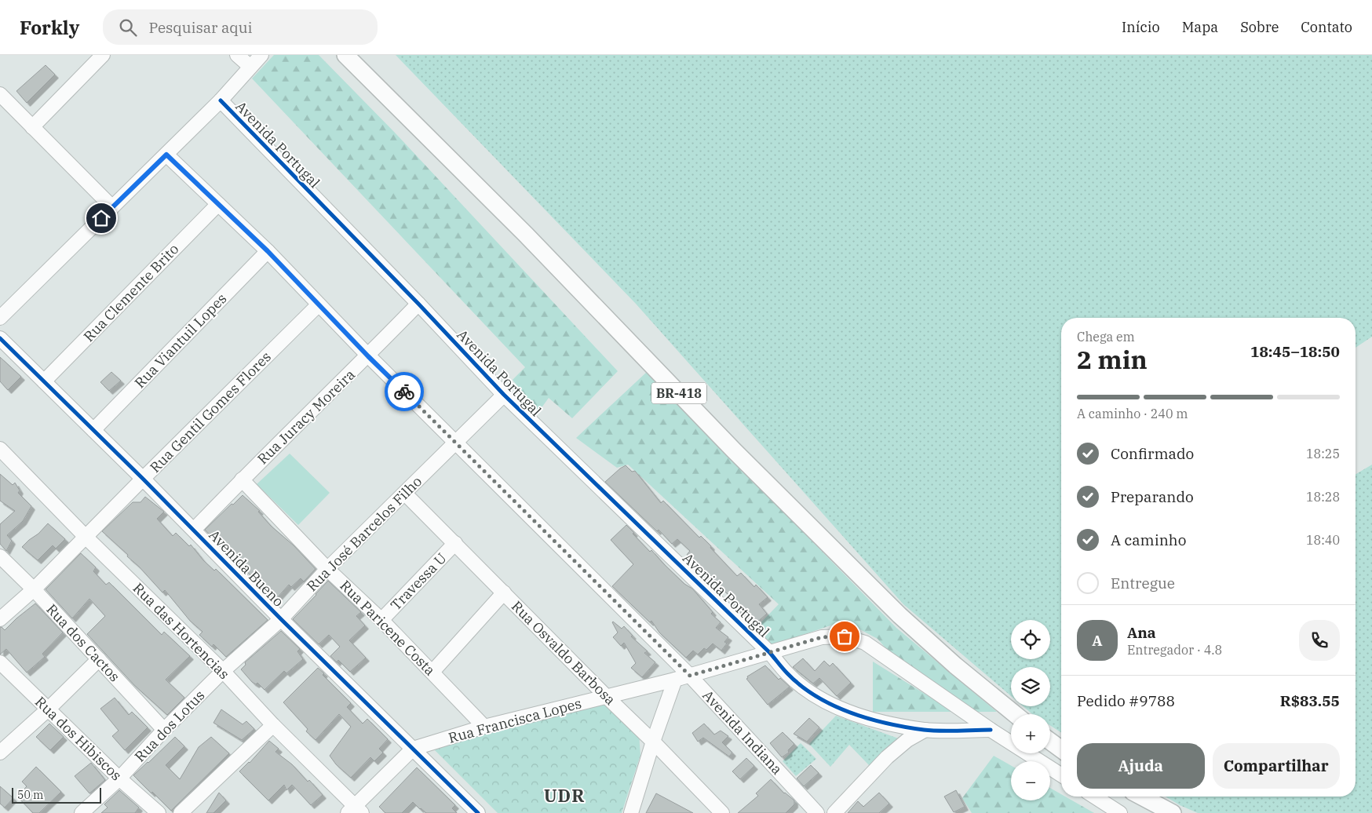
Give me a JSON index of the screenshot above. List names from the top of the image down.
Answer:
{
  "streets": {
    "main road": ["BR-418"],
    "street": [
      "Avenida Portugal",
      "Rua Clemente Brito",
      "Rua Viantuil Lopes",
      "Rua Gentil Gomes Flores",
      "Rua Juracy Moreira",
      "Rua José Barcelos Filho",
      "Avenida Bueno",
      "Travessa U",
      "Rua Paricene Costa",
      "Rua das Hortencias",
      "Rua dos Cactos",
      "Rua Osvaldo Barbosa",
      "Rua Francisca Lopes",
      "Rua dos Lotus",
      "Avenida Indiana",
      "Rua dos Hibiscos"
    ]
  },
  "crossings": [
    ["Avenida Portugal", "Rua Juracy Moreira"],
    ["Avenida Portugal", "Rua José Barcelos Filho"],
    ["Avenida Portugal", "Rua Francisca Lopes"],
    ["Rua Clemente Brito", "Avenida Bueno"],
    ["Rua Clemente Brito", "Avenida Indiana"],
    ["Rua Viantuil Lopes", "Avenida Bueno"],
    ["Rua Viantuil Lopes", "Avenida Indiana"],
    ["Rua Gentil Gomes Flores", "Avenida Bueno"],
    ["Rua Gentil Gomes Flores", "Rua das Hortencias"],
    ["Rua Gentil Gomes Flores", "Rua dos Cactos"],
    ["Rua Gentil Gomes Flores", "Avenida Indiana"],
    ["Rua Juracy Moreira", "Avenida Bueno"],
    ["Rua Juracy Moreira", "Rua Paricene Costa"],
    ["Rua Juracy Moreira", "Avenida Indiana"],
    ["Rua José Barcelos Filho", "Avenida Bueno"],
    ["Rua José Barcelos Filho", "Rua Paricene Costa"],
    ["Rua José Barcelos Filho", "Rua das Hortencias"],
    ["Rua José Barcelos Filho", "Rua Osvaldo Barbosa"],
    ["Rua José Barcelos Filho", "Rua dos Lotus"],
    ["Rua José Barcelos Filho", "Avenida Indiana"],
    ["Avenida Bueno", "Rua Francisca Lopes"],
    ["Travessa U", "Rua Paricene Costa"],
    ["Travessa U", "Rua Osvaldo Barbosa"],
    ["Rua Paricene Costa", "Rua Francisca Lopes"],
    ["Rua das Hortencias", "Rua dos Lotus"],
    ["Rua dos Cactos", "Rua dos Lotus"],
    ["Rua Osvaldo Barbosa", "Rua Francisca Lopes"],
    ["Rua Francisca Lopes", "Avenida Indiana"],
    ["Rua dos Lotus", "Rua dos Hibiscos"]
  ],
  "districts": ["UDR"],
  "scale_bar": "50 m",
  "page": {
    "header": "Forkly",
    "search": "Pesquisar aqui",
    "nav": [
      "Início",
      "Mapa",
      "Sobre",
      "Contato"
    ],
    "heading": ["2 min", "Chega em", "18:45–18:50"],
    "panel": [
      "Ana",
      "Entregador · 4.8",
      "Pedido #9788",
      "R$83.55"
    ],
    "bar": "A caminho · 240 m",
    "list": [
      ["Confirmado", "18:25"],
      ["Preparando", "18:28"],
      ["A caminho", "18:40"],
      "Entregue"
    ],
    "map_buttons": ["+", "−"],
    "round": "A",
    "buttons": ["Ajuda", "Compartilhar"],
    "scale": "50 m"
  }
}
